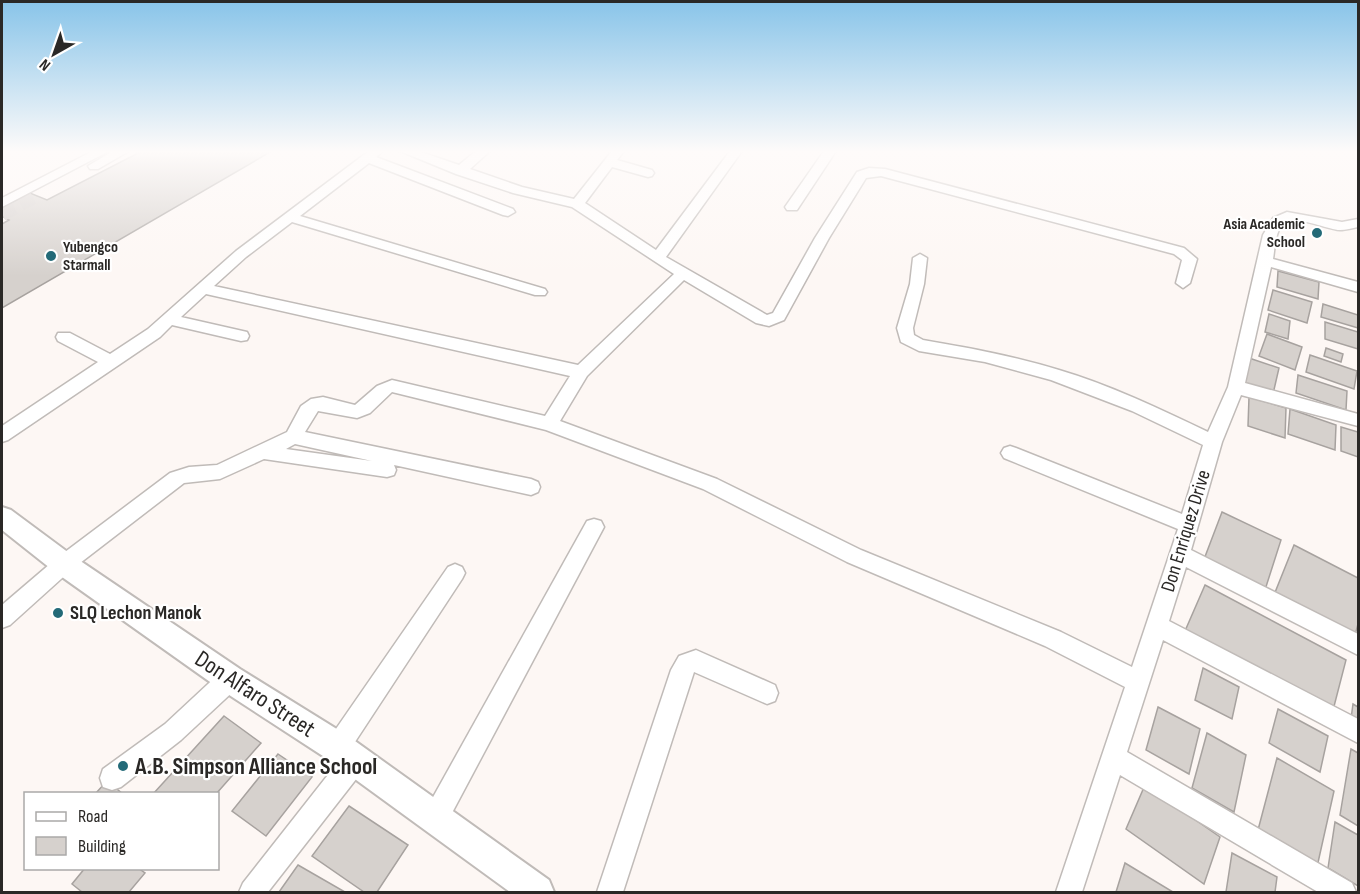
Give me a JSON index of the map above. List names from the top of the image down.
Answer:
{
  "streets": {
    "main road": ["Don Alfaro Street"],
    "street": ["Don Enriquez Drive"]
  },
  "places": [
    "Asia Academic School",
    "Yubengco Starmall",
    "SLQ Lechon Manok",
    "A.B. Simpson Alliance School"
  ],
  "legend": ["Road", "Building"],
  "north": "bottom left"
}
